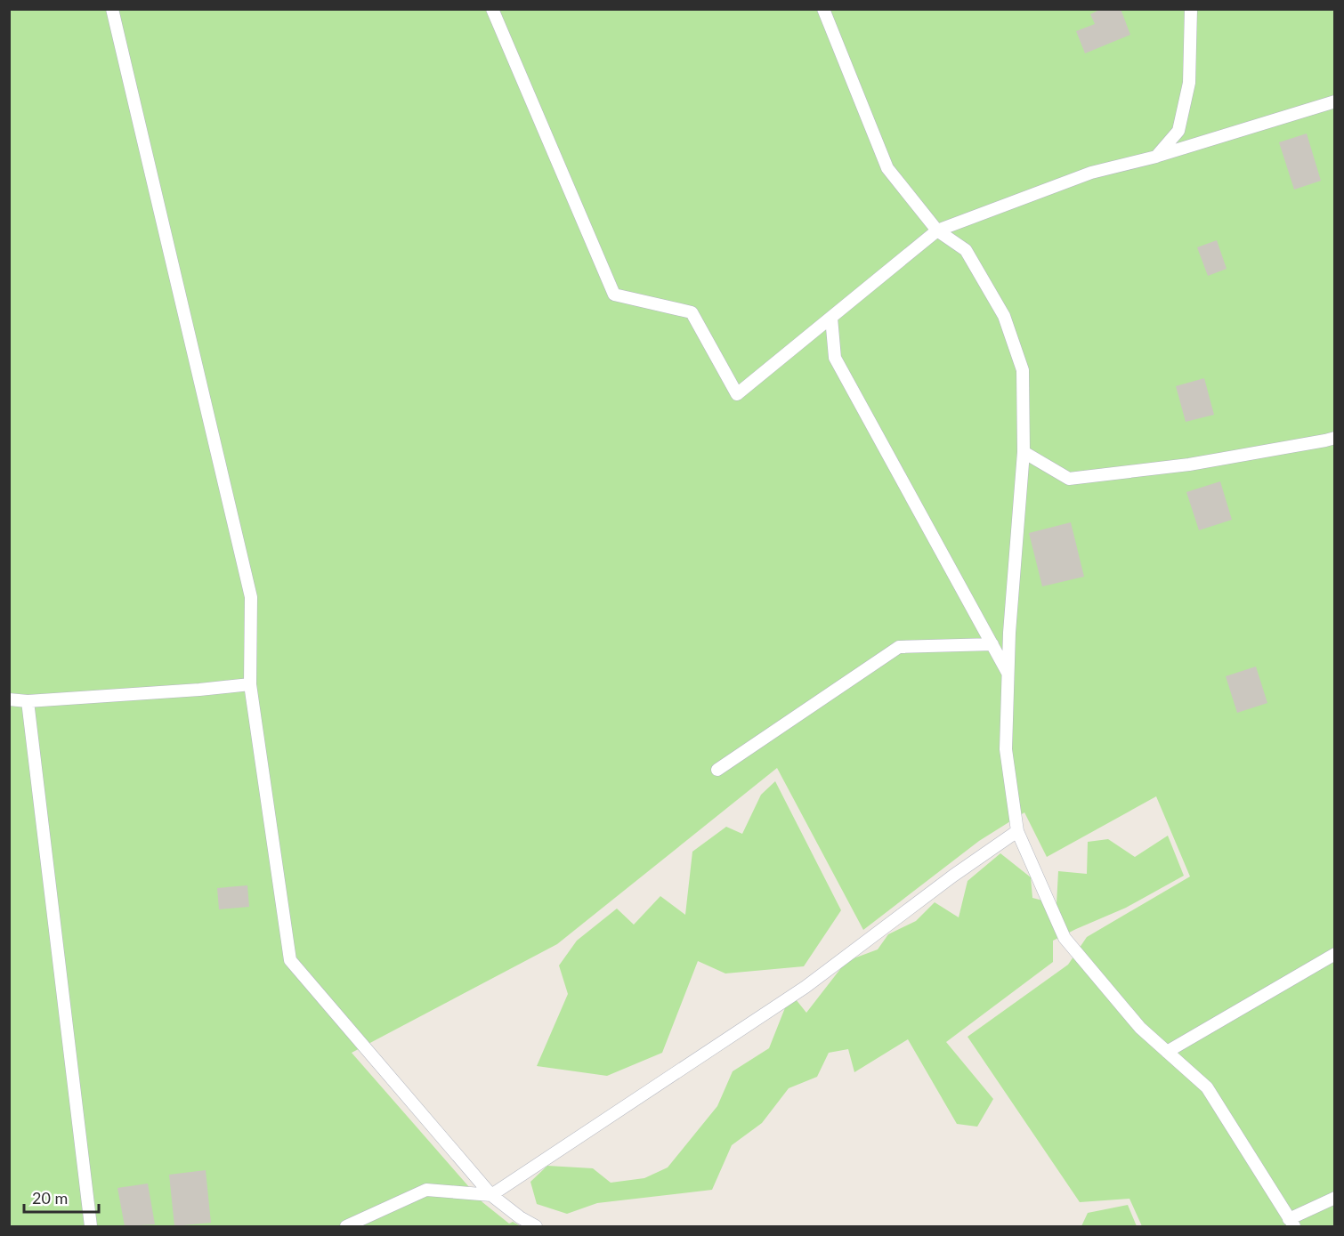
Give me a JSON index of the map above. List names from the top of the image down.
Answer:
{
  "scale_bar": "20 m"
}
